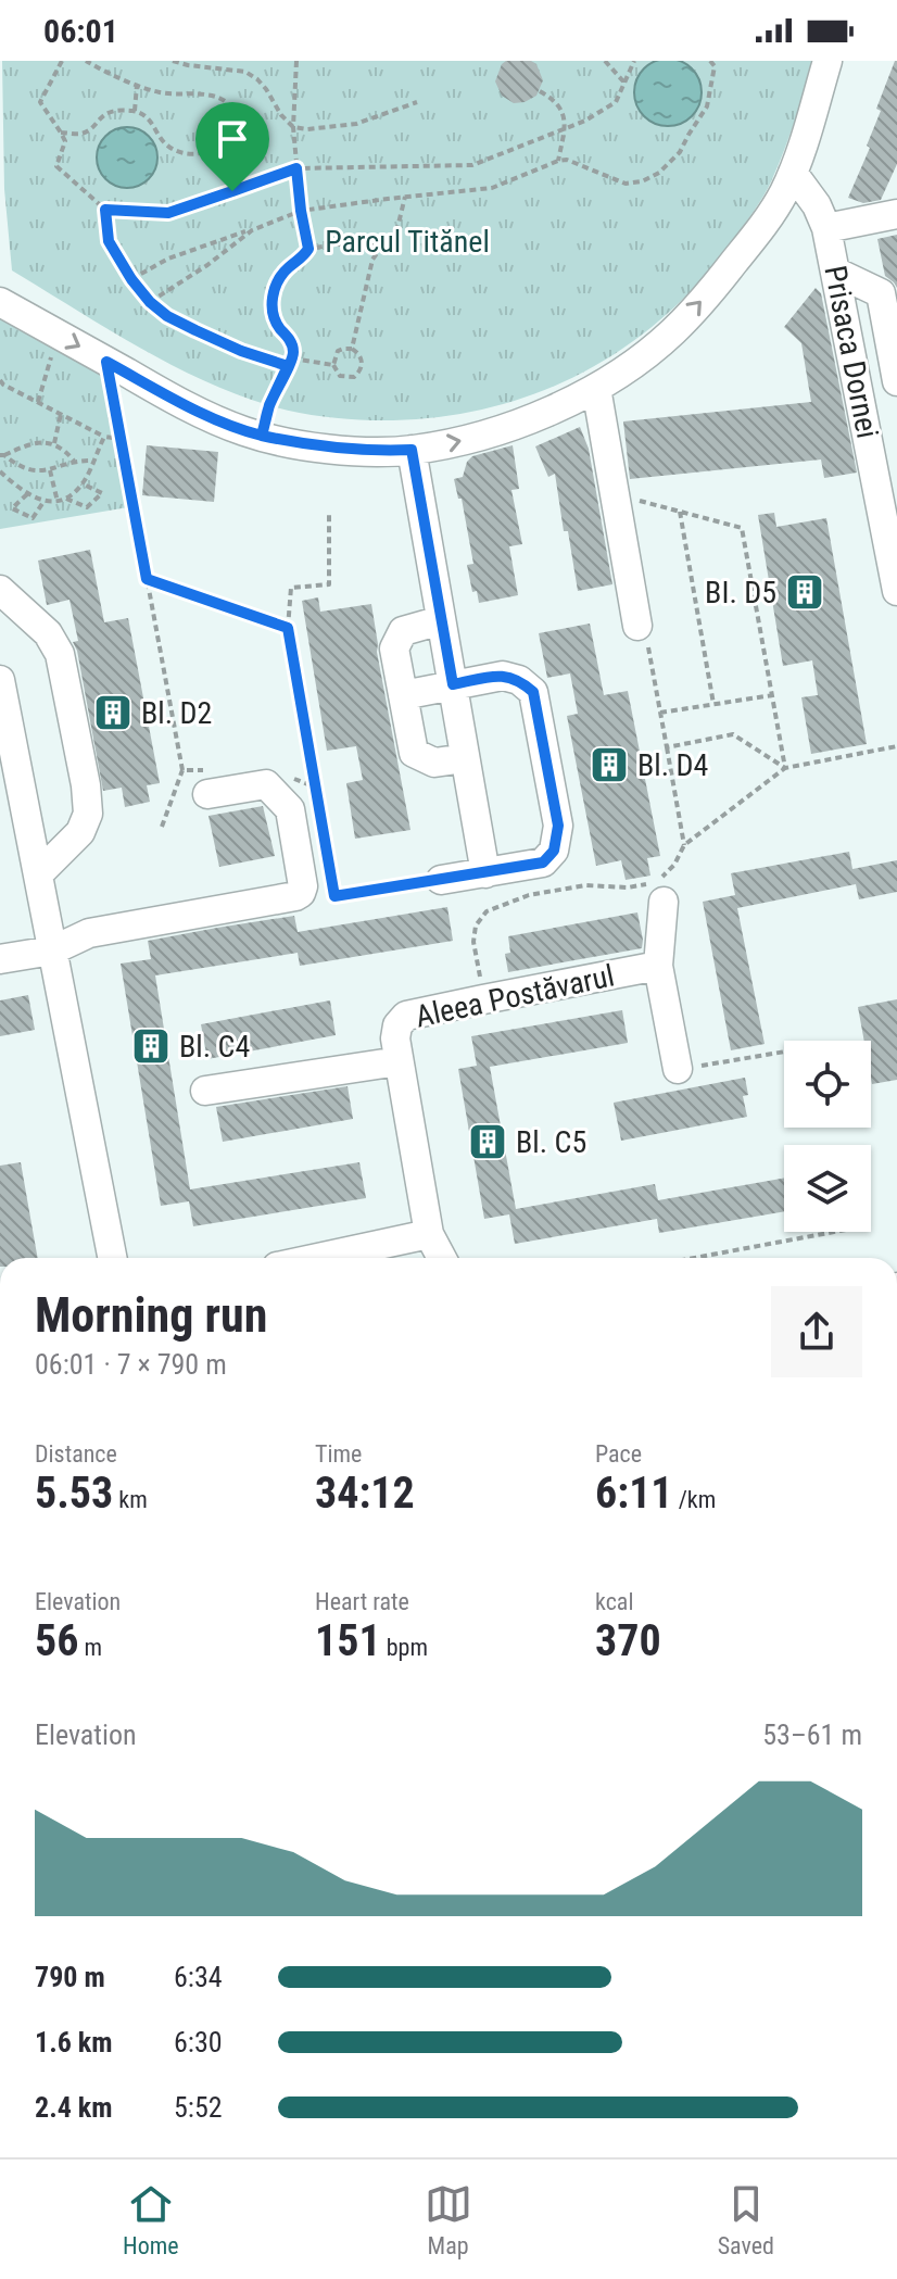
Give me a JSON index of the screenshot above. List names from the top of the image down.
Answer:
{
  "streets": {
    "street": ["Prisaca Dornei", "Aleea Postăvarul"]
  },
  "parks": ["Parcul Titănel"],
  "places": {
    "building": [
      "BI. D5",
      "Bl. D2",
      "Bl. D4",
      "Bl. C4",
      "Bl. C5"
    ]
  },
  "page": {
    "status": "06:01",
    "heading": ["Morning run", "06:01 · 7 × 790 m"],
    "stats": [
      ["Distance", "5.53 km"],
      ["Time", "34:12"],
      ["Pace", "6:11 /km"],
      ["Elevation", "56 m"],
      ["Heart rate", "151 bpm"],
      ["kcal", "370"]
    ],
    "chart": ["Elevation", "53–61 m"],
    "list": [
      {
        "name": "790 m",
        "note": "6:34"
      },
      {
        "name": "1.6 km",
        "note": "6:30"
      },
      {
        "name": "2.4 km",
        "note": "5:52"
      }
    ],
    "tabs": ["Home", "Map", "Saved"]
  }
}
